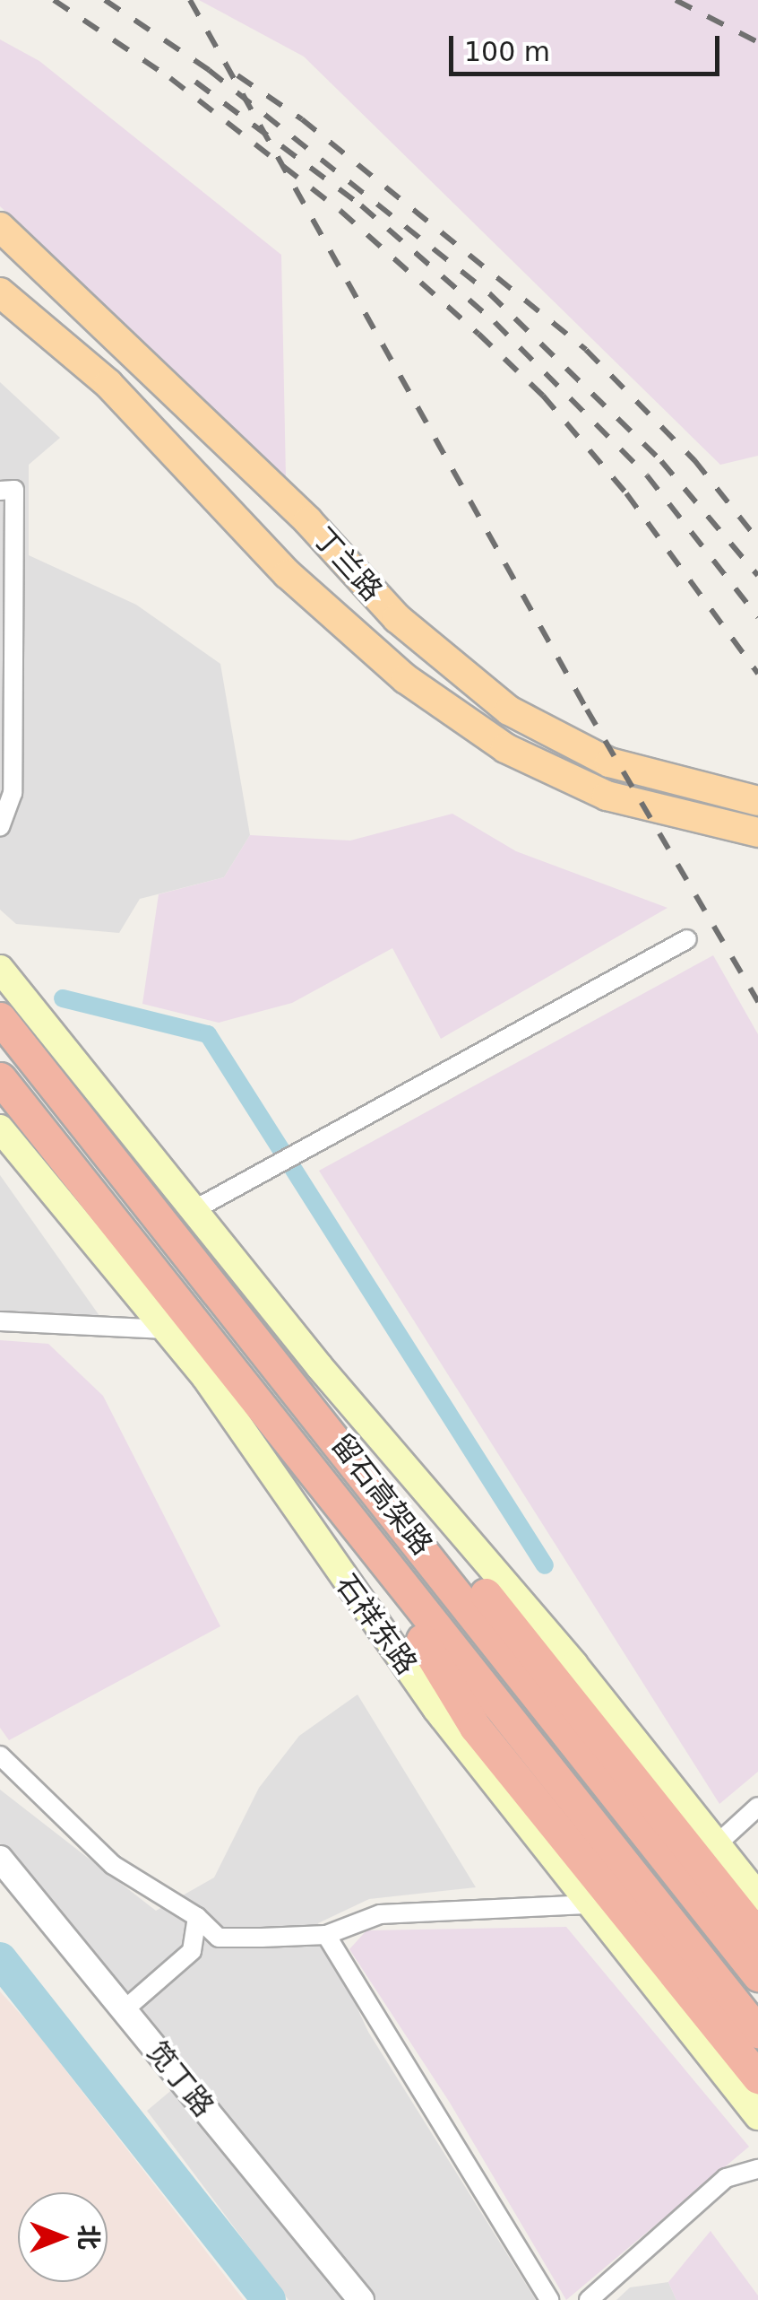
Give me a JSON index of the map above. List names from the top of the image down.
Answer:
{
  "streets": {
    "highway": ["留石高架路"],
    "main road": ["丁兰路", "石祥东路"],
    "street": ["笕丁路"]
  },
  "scale_bar": "100 m",
  "north": "right"
}
